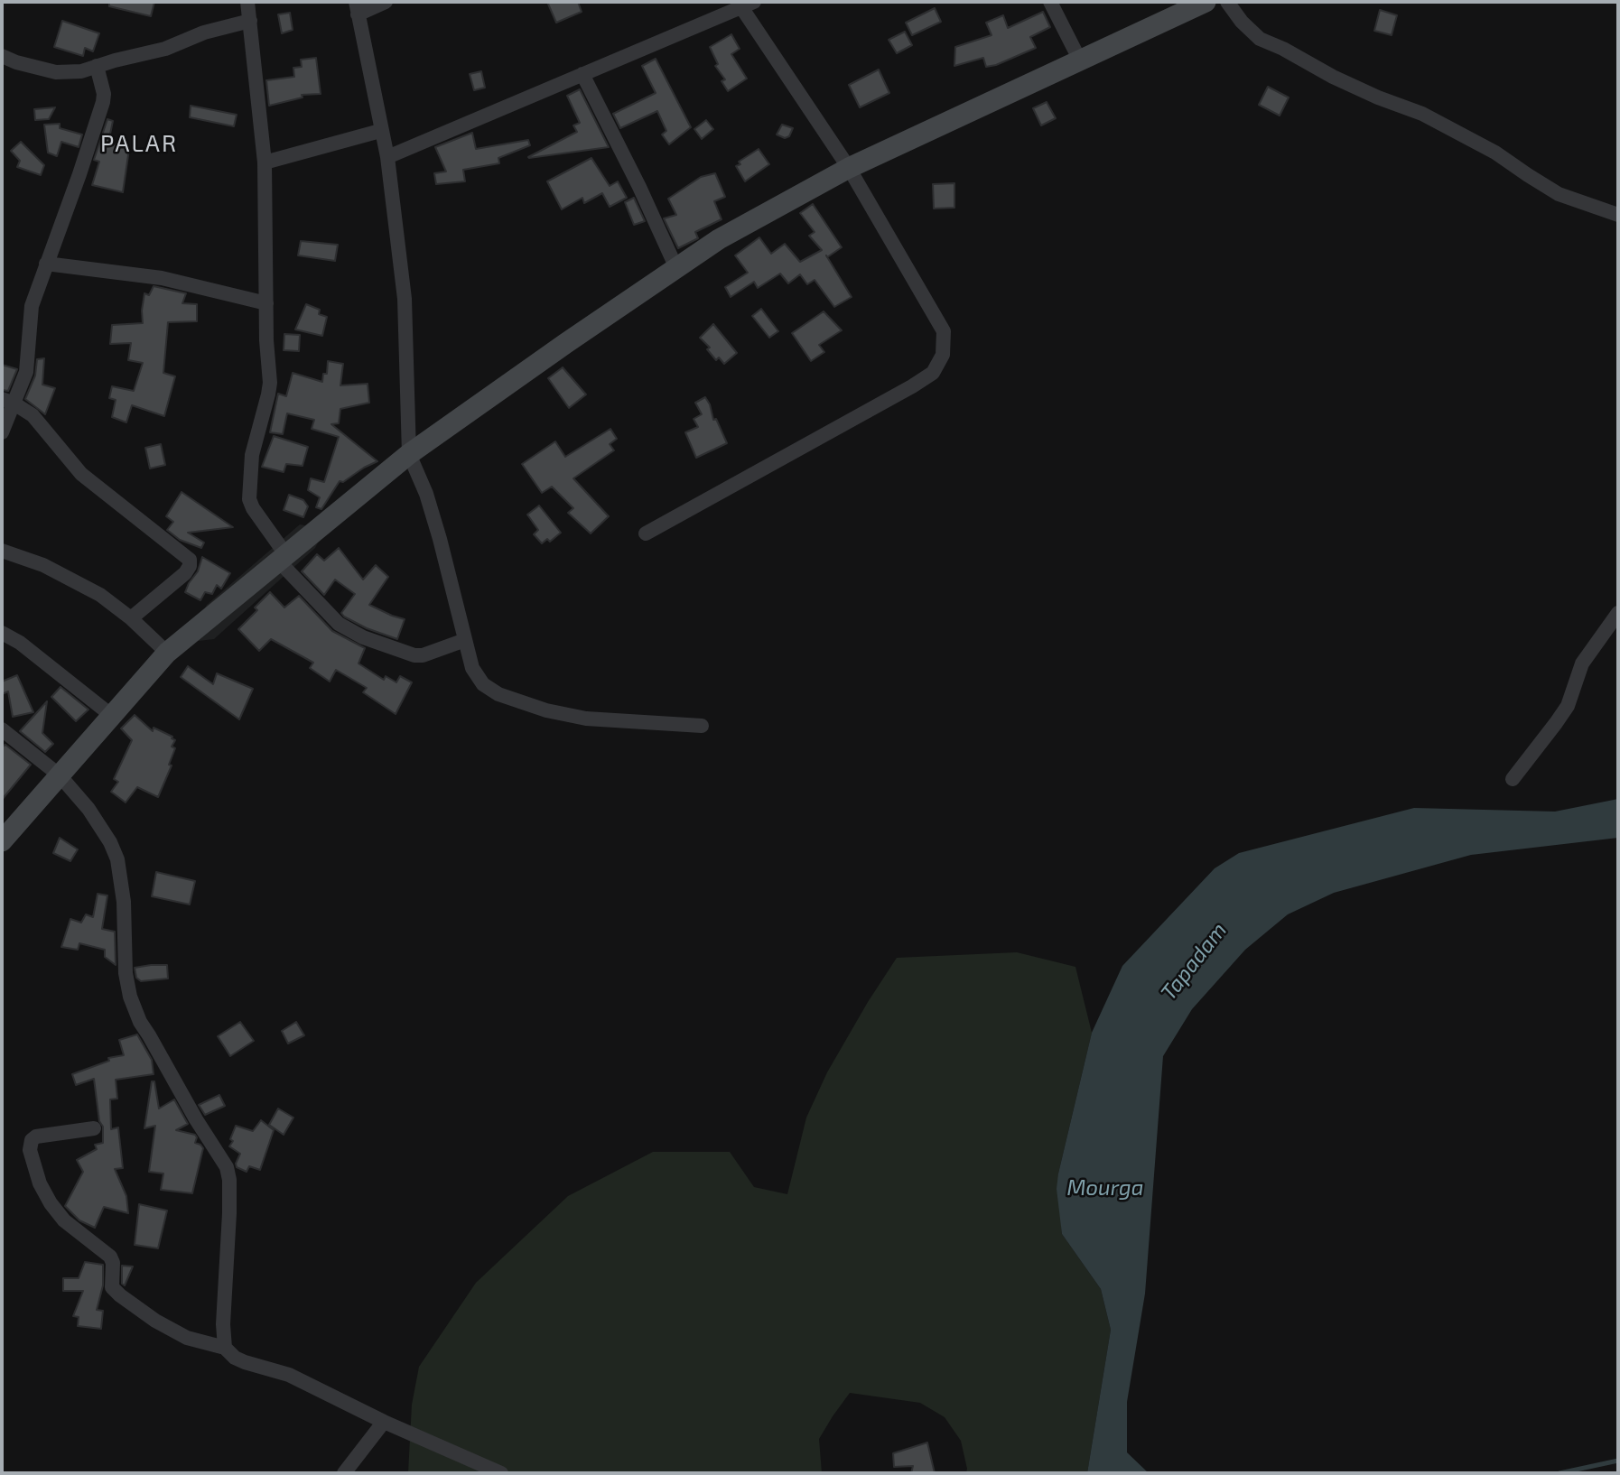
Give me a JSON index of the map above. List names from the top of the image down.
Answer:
{
  "districts": ["PALAR"],
  "water": ["Tapadam", "Mourga"]
}
